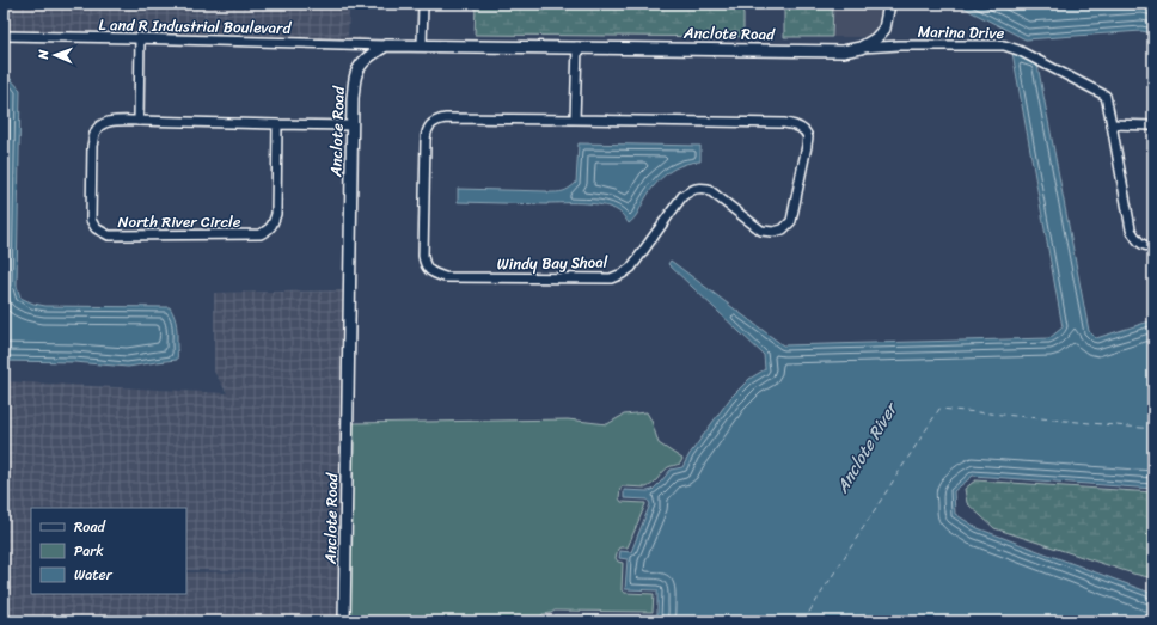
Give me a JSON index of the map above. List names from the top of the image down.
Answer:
{
  "streets": {
    "street": [
      "L and R Industrial Boulevard",
      "Marina Drive",
      "Anclote Road",
      "North River Circle",
      "Windy Bay Shoal"
    ]
  },
  "crossings": [
    ["L and R Industrial Boulevard", "Anclote Road"],
    ["Marina Drive", "Anclote Road"],
    ["Anclote Road", "North River Circle"]
  ],
  "water": ["Anclote River"],
  "legend": ["Road", "Park", "Water"],
  "north": "left"
}
